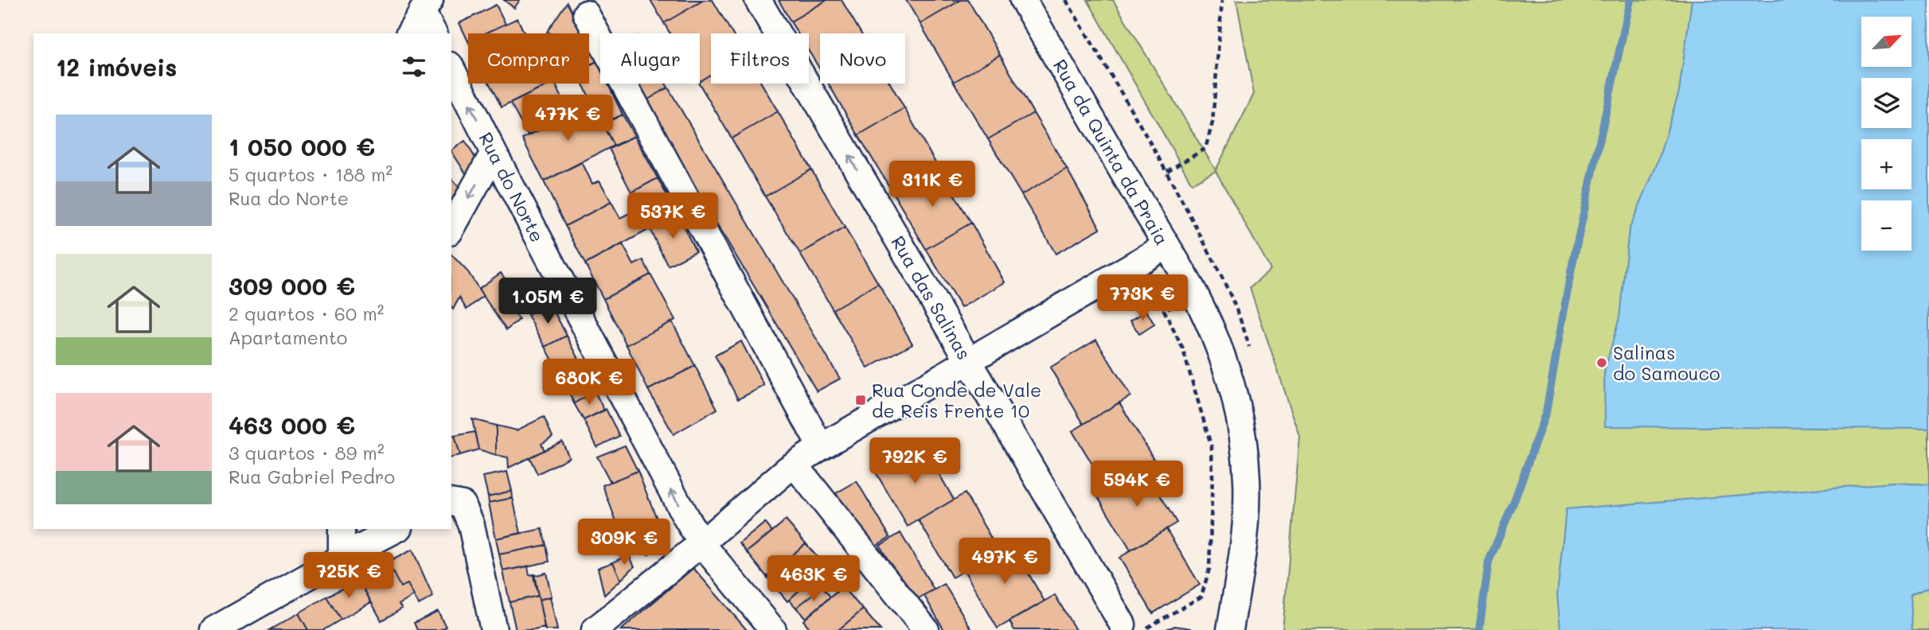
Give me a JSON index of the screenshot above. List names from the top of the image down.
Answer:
{
  "streets": {
    "street": ["Rua da Quinta da Praia", "Rua do Norte", "Rua das Salinas"]
  },
  "places": {
    "other": ["Salinas do Samouco"],
    "transit": ["Rua Conde de Vale de Reis Frente 10"]
  },
  "north": "top right",
  "page": {
    "map_buttons": ["+", "−"],
    "chip": [
      "Comprar",
      "Alugar",
      "Filtros",
      "Novo"
    ],
    "heading": "12 imóveis",
    "price": [
      "477K €",
      "311K €",
      "537K €",
      "773K €",
      "1.05M €",
      "680K €",
      "792K €",
      "594K €",
      "309K €",
      "497K €",
      "725K €",
      "463K €"
    ],
    "list": [
      {
        "name": "1 050 000 €",
        "note": "5 quartos · 188 m² · Rua do Norte"
      },
      {
        "name": "309 000 €",
        "note": "2 quartos · 60 m² · Apartamento"
      },
      {
        "name": "463 000 €",
        "note": "3 quartos · 89 m² · Rua Gabriel Pedro"
      }
    ]
  }
}
